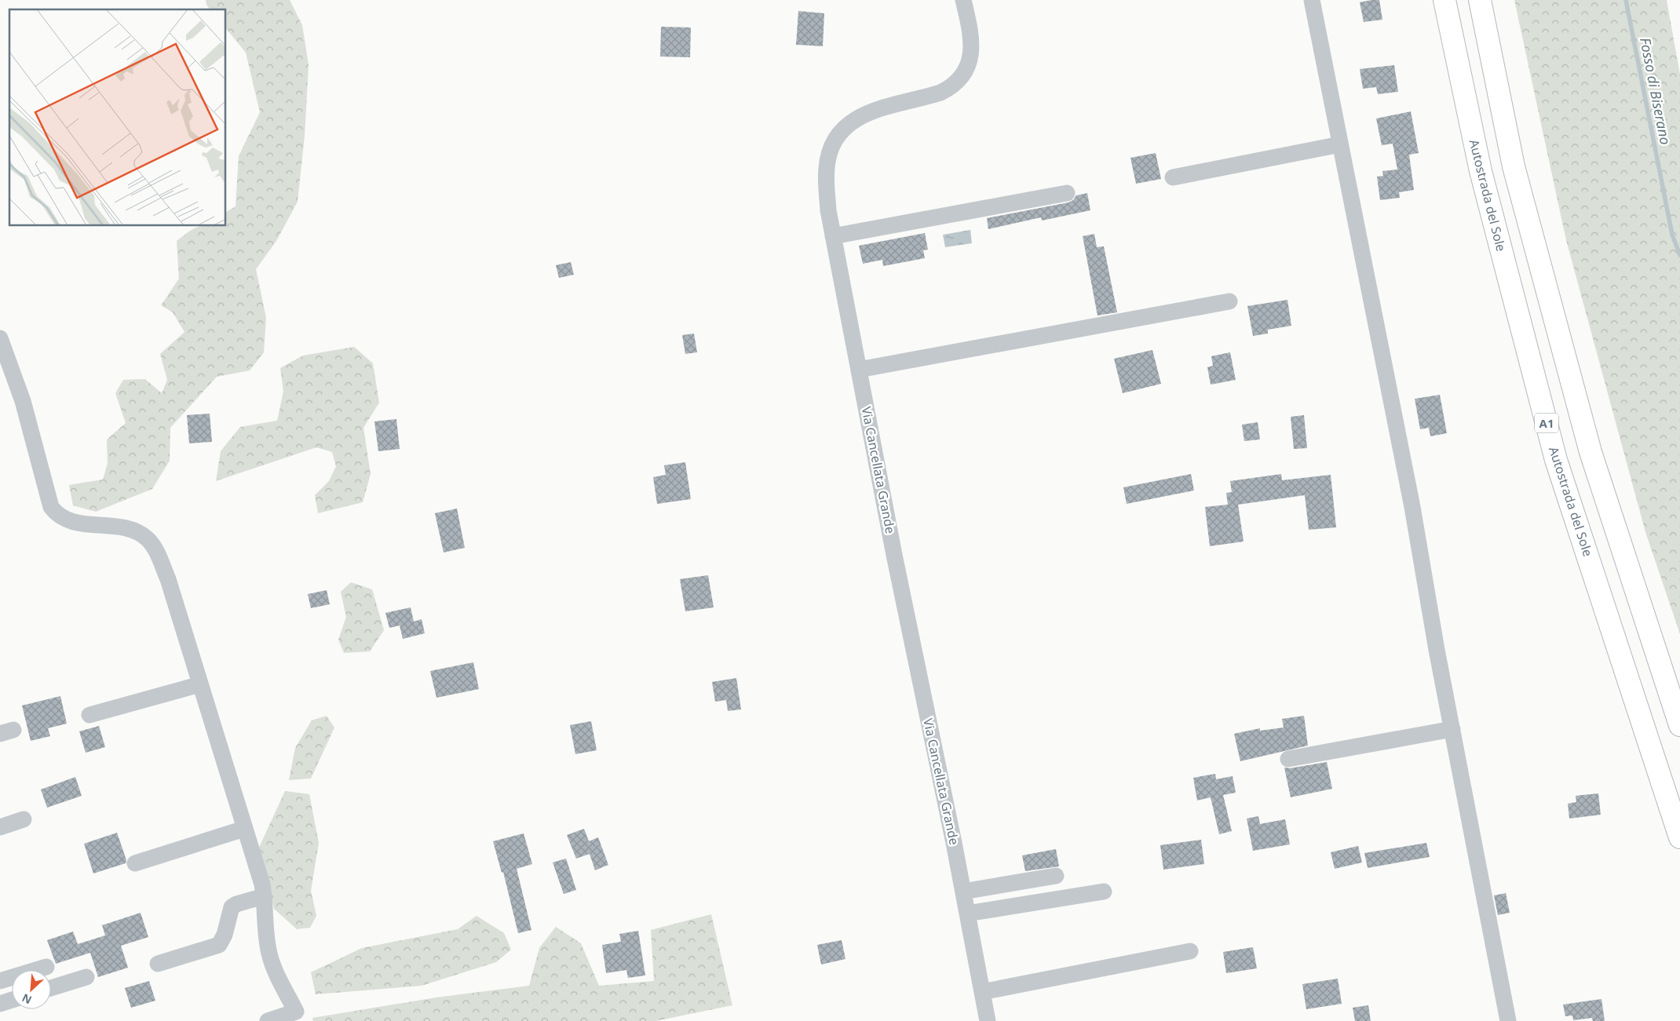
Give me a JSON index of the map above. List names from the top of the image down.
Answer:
{
  "streets": {
    "highway": ["Autostrada del Sole", "A1"],
    "street": ["Via Cancellata Grande"]
  },
  "water": ["Fosso di Biserano"],
  "north": "bottom left"
}
